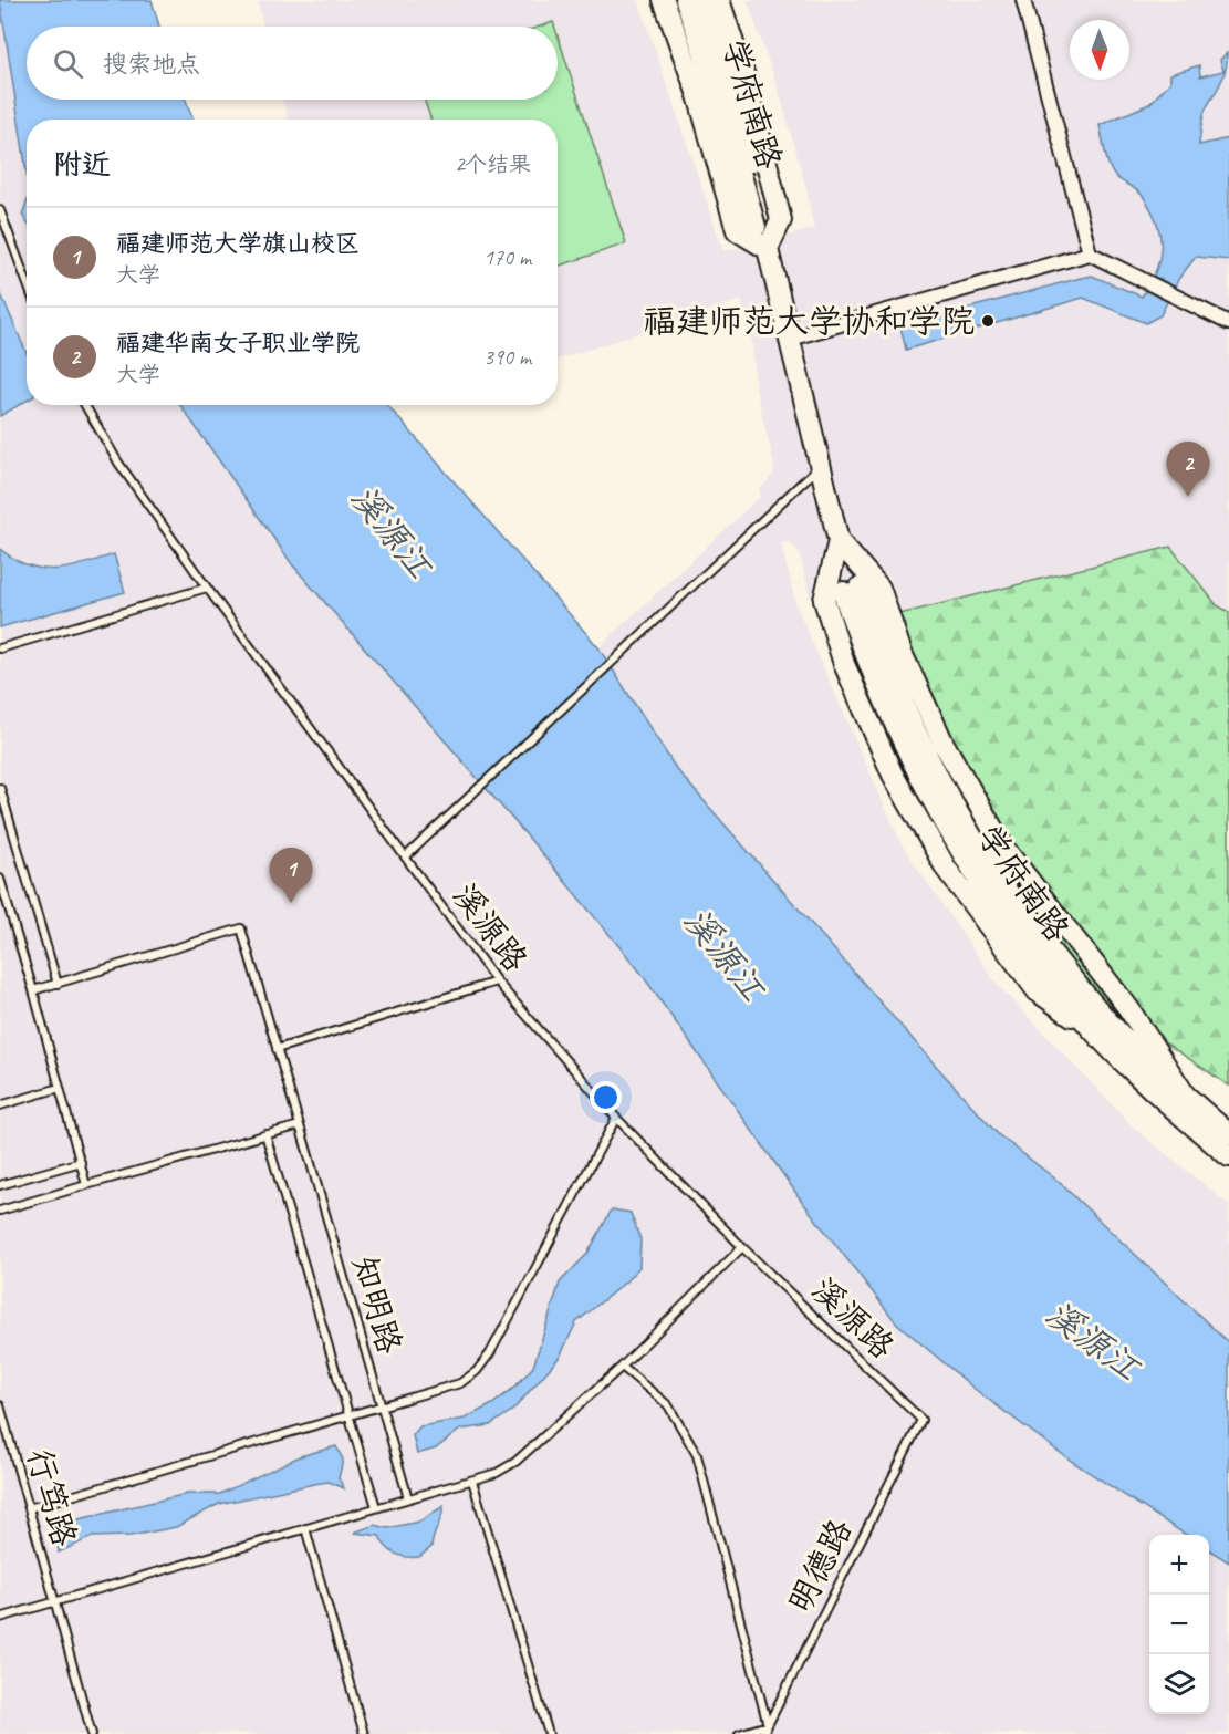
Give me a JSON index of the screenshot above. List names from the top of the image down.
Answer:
{
  "streets": {
    "main road": ["学府南路"],
    "lane": [
      "溪源路",
      "知明路",
      "行笃路",
      "明德路"
    ]
  },
  "crossings": [
    ["溪源路", "明德路"]
  ],
  "water": ["溪源江"],
  "places": ["福建师范大学协和学院"],
  "north": "bottom",
  "page": {
    "search": "搜索地点",
    "heading": ["附近", "2个结果"],
    "list": [
      {
        "mark": "1",
        "name": "福建师范大学旗山校区",
        "note": "大学",
        "value": "170 m"
      },
      {
        "mark": "2",
        "name": "福建华南女子职业学院",
        "note": "大学",
        "value": "390 m"
      }
    ],
    "pins": ["2", "1"],
    "map_buttons": ["+", "−"]
  }
}
